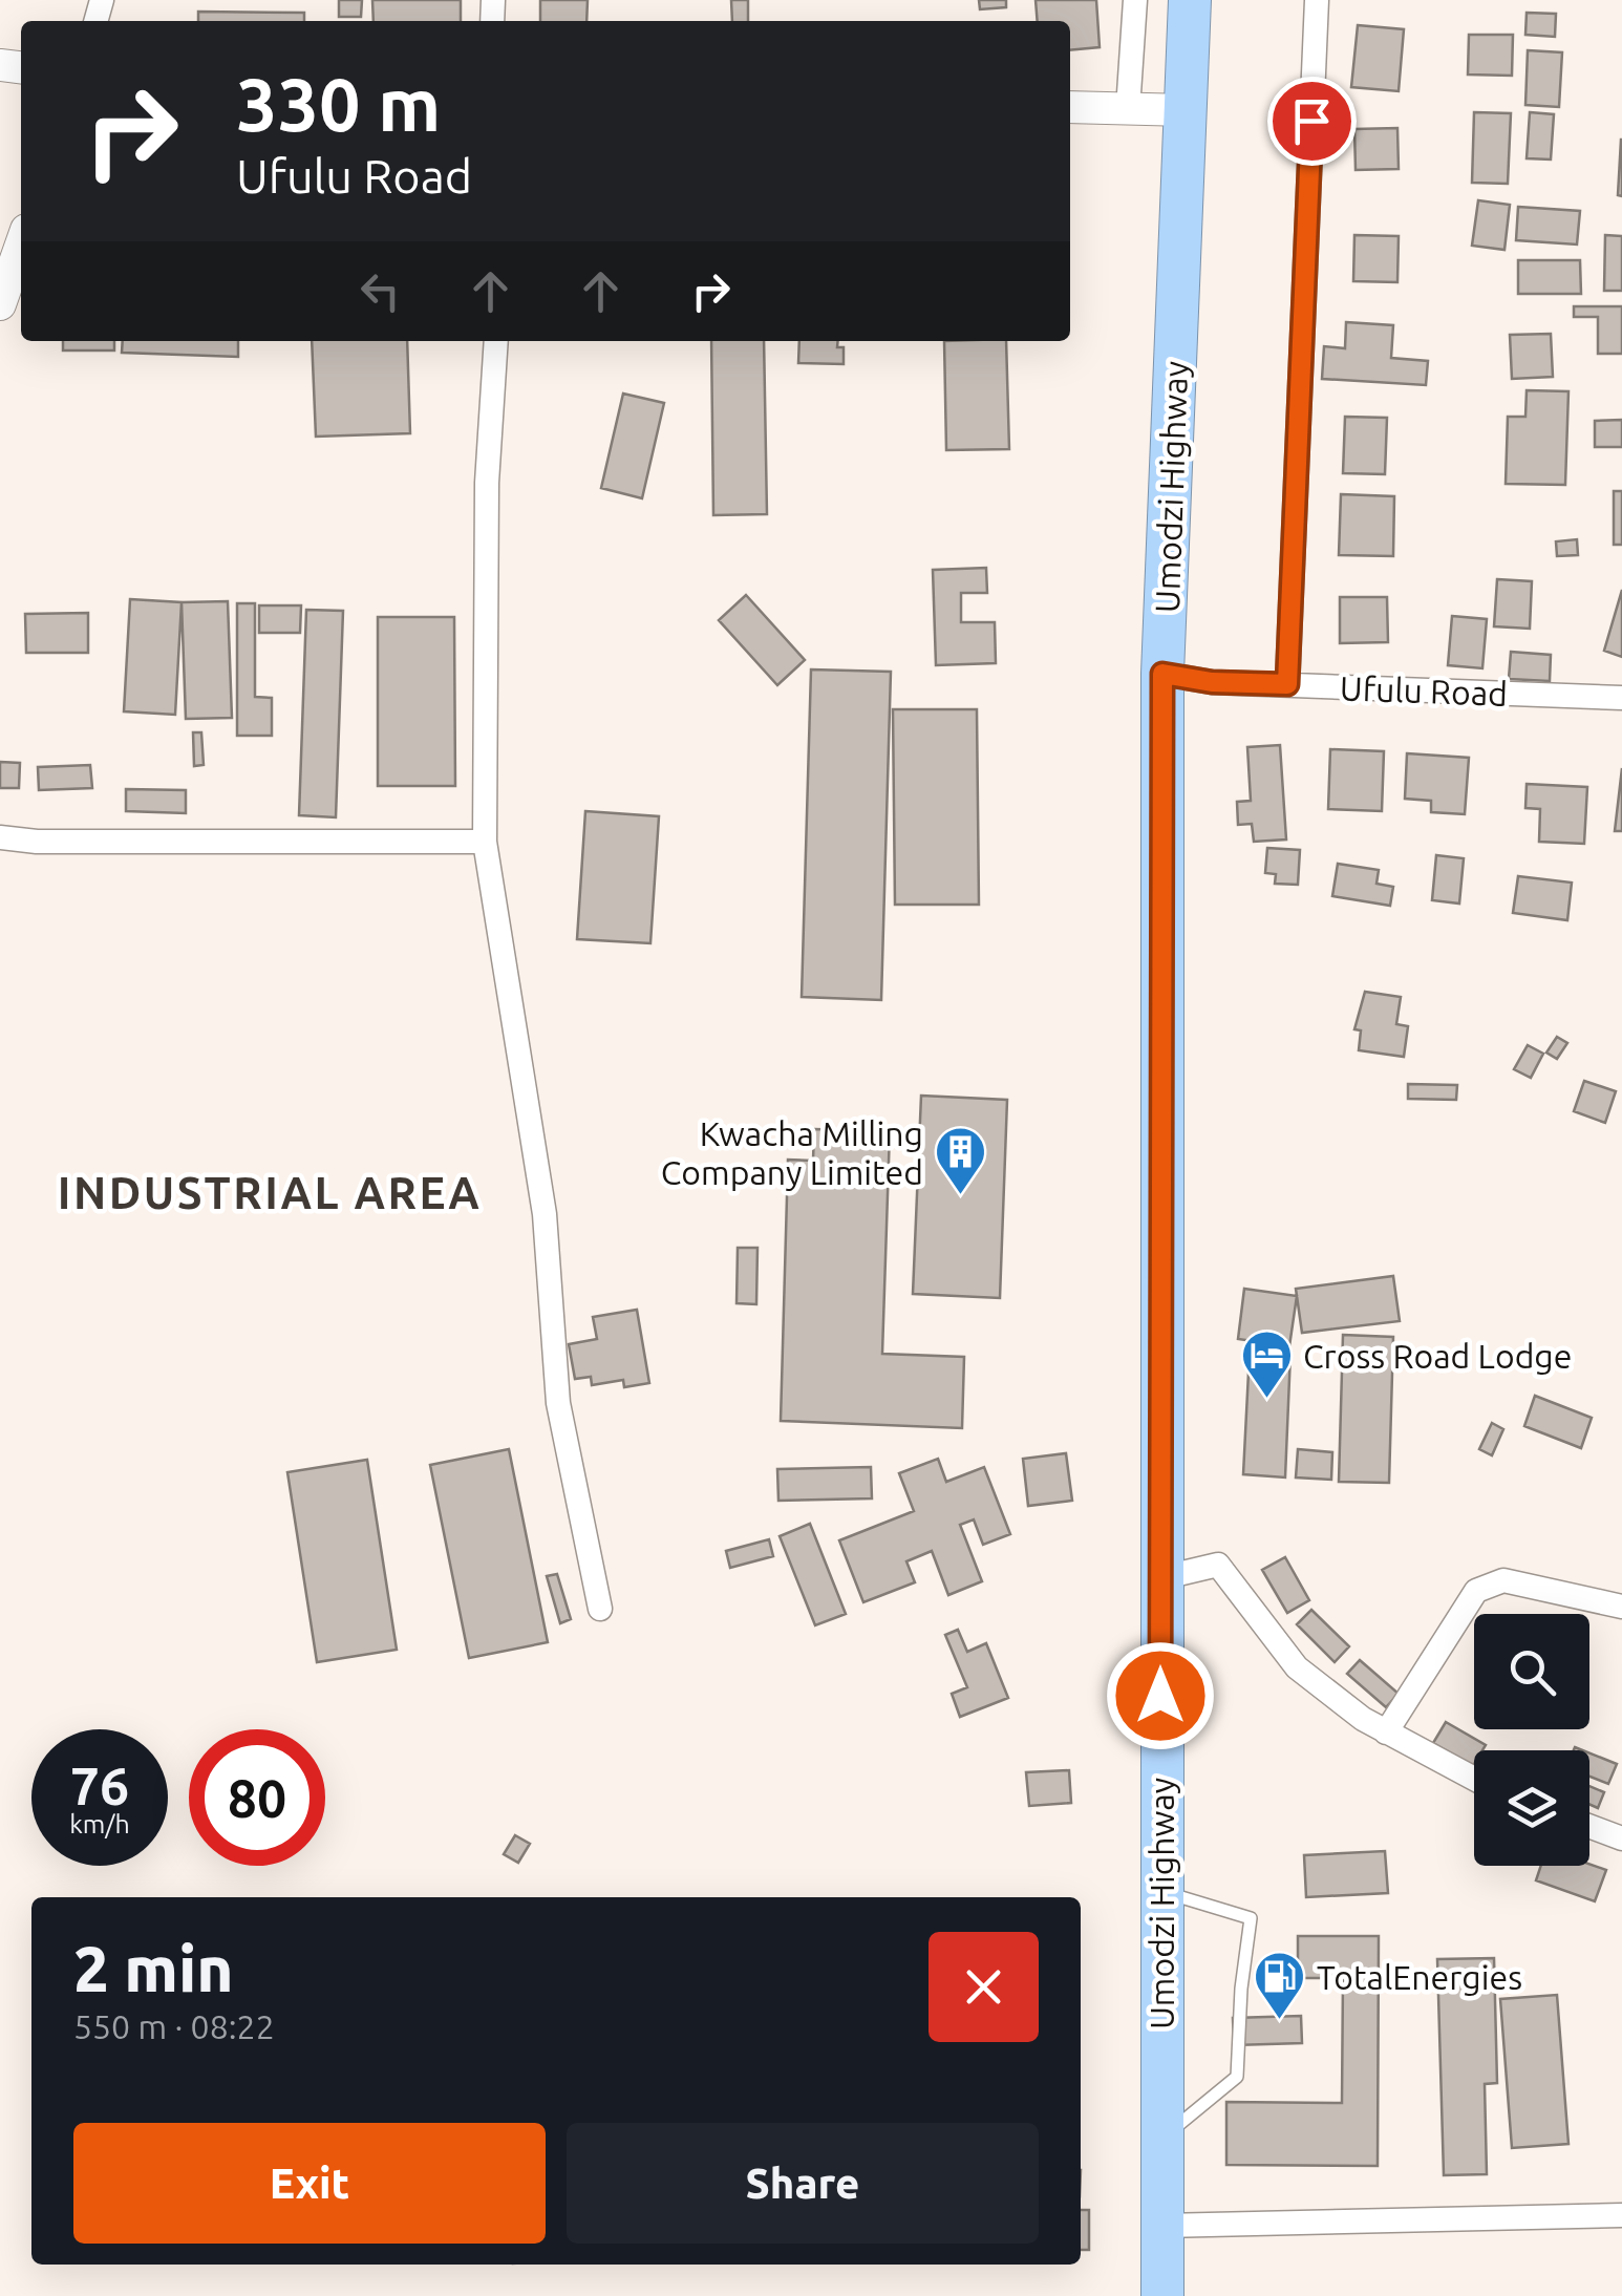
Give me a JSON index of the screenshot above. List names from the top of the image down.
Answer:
{
  "streets": {
    "highway": ["Umodzi Highway"],
    "street": ["Ufulu Road"]
  },
  "crossings": [
    ["Umodzi Highway", "Ufulu Road"]
  ],
  "districts": ["INDUSTRIAL AREA"],
  "places": {
    "building": ["Kwacha Milling Company Limited"],
    "hotel": ["Cross Road Lodge"],
    "fuel station": ["TotalEnergies"]
  },
  "page": {
    "turn": ["330 m", "Ufulu Road"],
    "speed": "76 km/h",
    "limit": "80",
    "heading": ["2 min", "550 m · 08:22"],
    "buttons": ["Exit", "Share"]
  }
}
